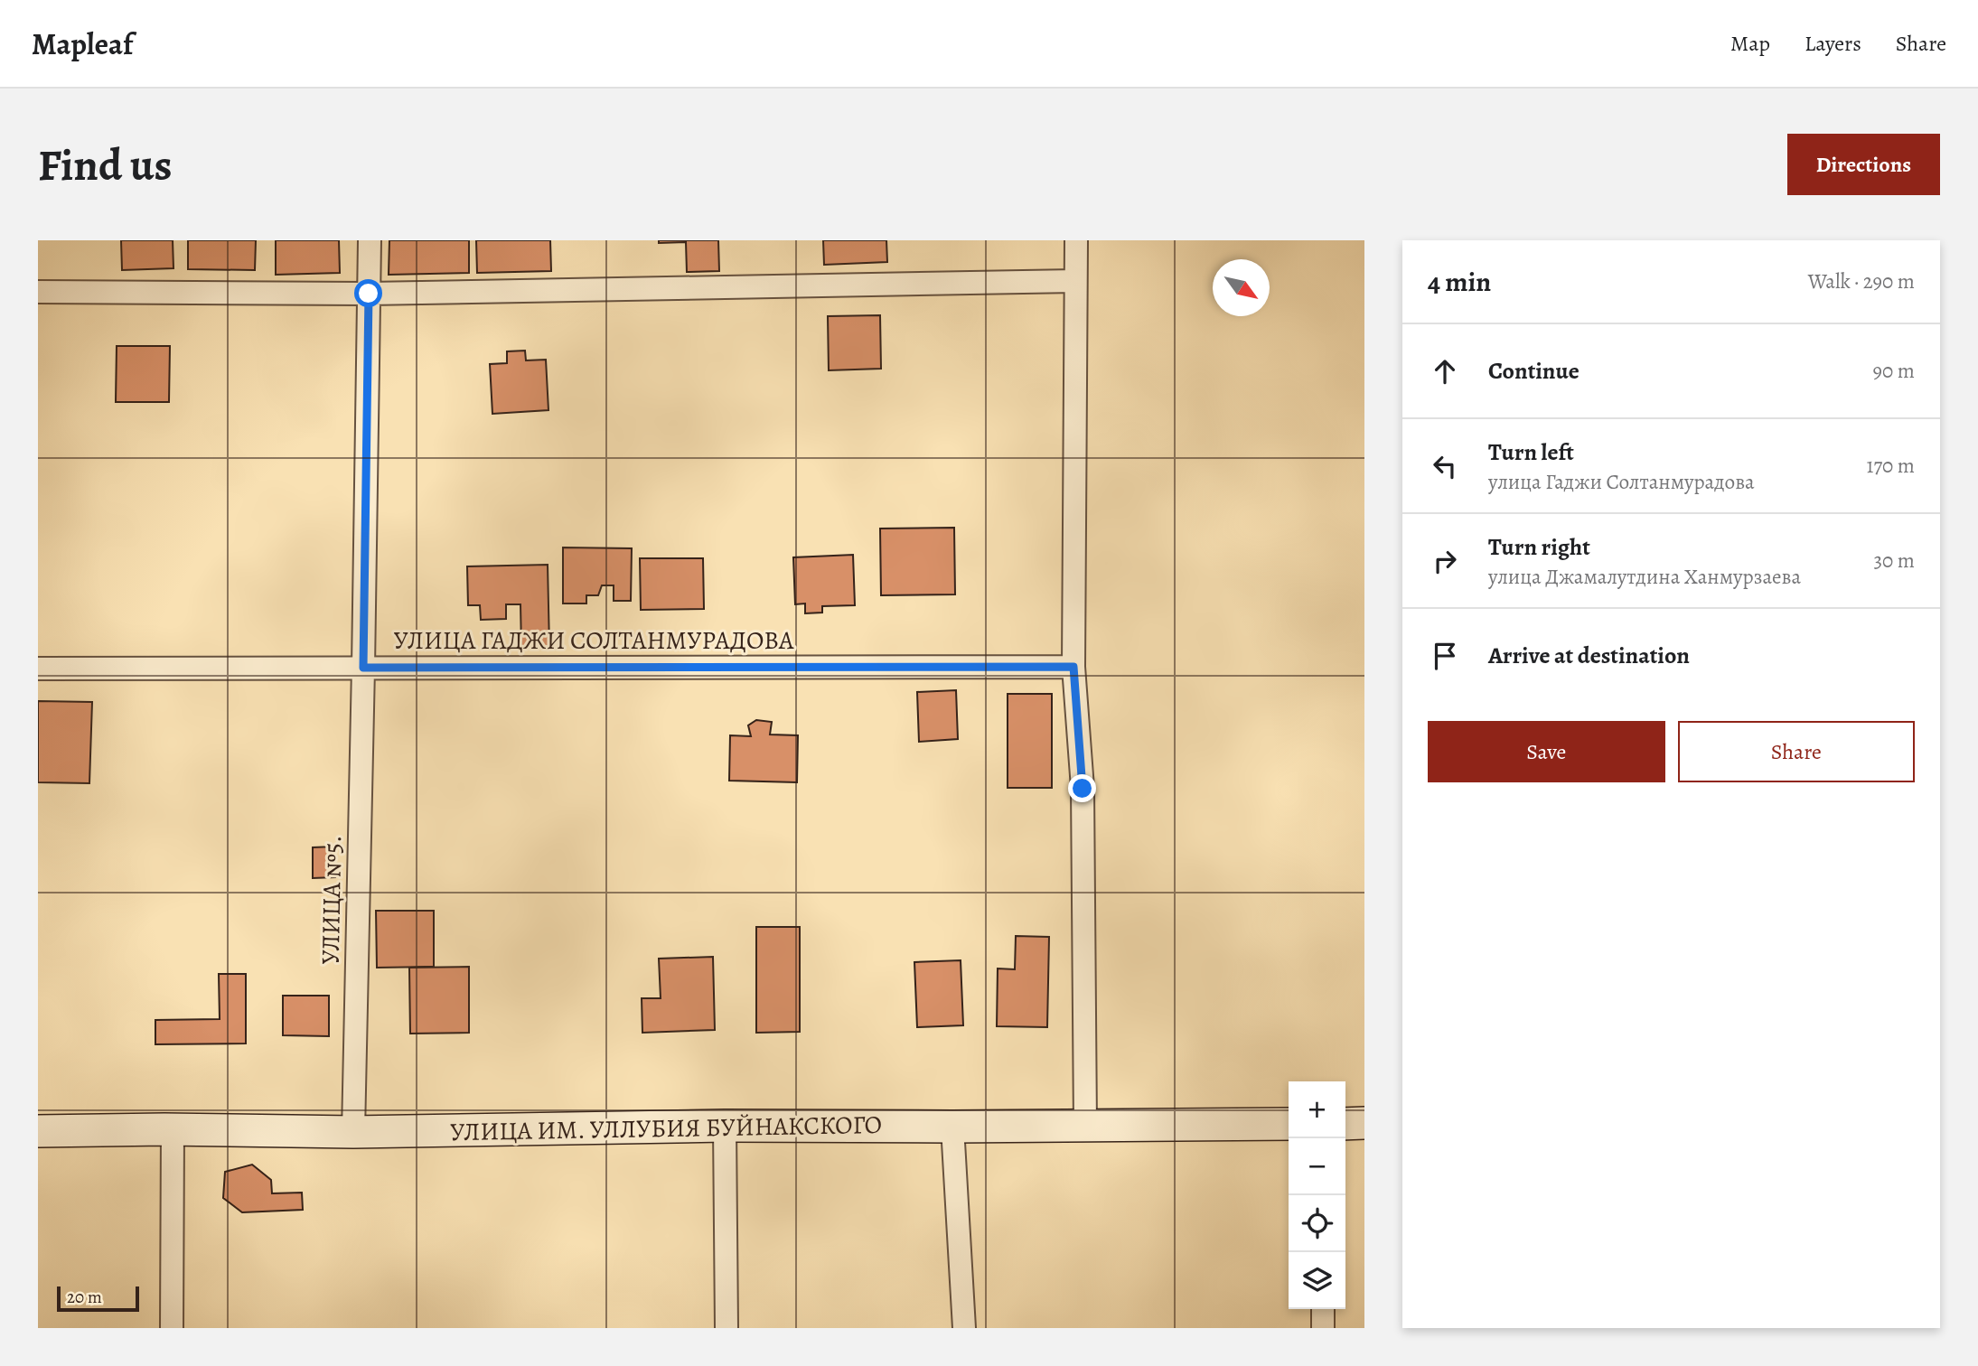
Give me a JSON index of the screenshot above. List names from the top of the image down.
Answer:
{
  "streets": {
    "main road": ["УЛИЦА ИМ. УЛЛУБИЯ БУЙНАКСКОГО"],
    "street": ["УЛИЦА ГАДЖИ СОЛТАНМУРАДОВА", "УЛИЦА №5."]
  },
  "crossings": [
    ["УЛИЦА ГАДЖИ СОЛТАНМУРАДОВА", "УЛИЦА №5."],
    ["УЛИЦА №5.", "УЛИЦА ИМ. УЛЛУБИЯ БУЙНАКСКОГО"]
  ],
  "scale_bar": "20 m",
  "north": "bottom right",
  "page": {
    "header": "Mapleaf",
    "nav": ["Map", "Layers", "Share"],
    "buttons": [
      "Directions",
      ["Save", "Share"]
    ],
    "title": "Find us",
    "heading": ["4 min", "Walk · 290 m"],
    "list": [
      ["Continue", "90 m"],
      ["Turn left", "улица Гаджи Солтанмурадова", "170 m"],
      ["Turn right", "улица Джамалутдина Ханмурзаева", "30 m"],
      "Arrive at destination"
    ],
    "map_buttons": ["+", "−"],
    "scale": "20 m"
  }
}
